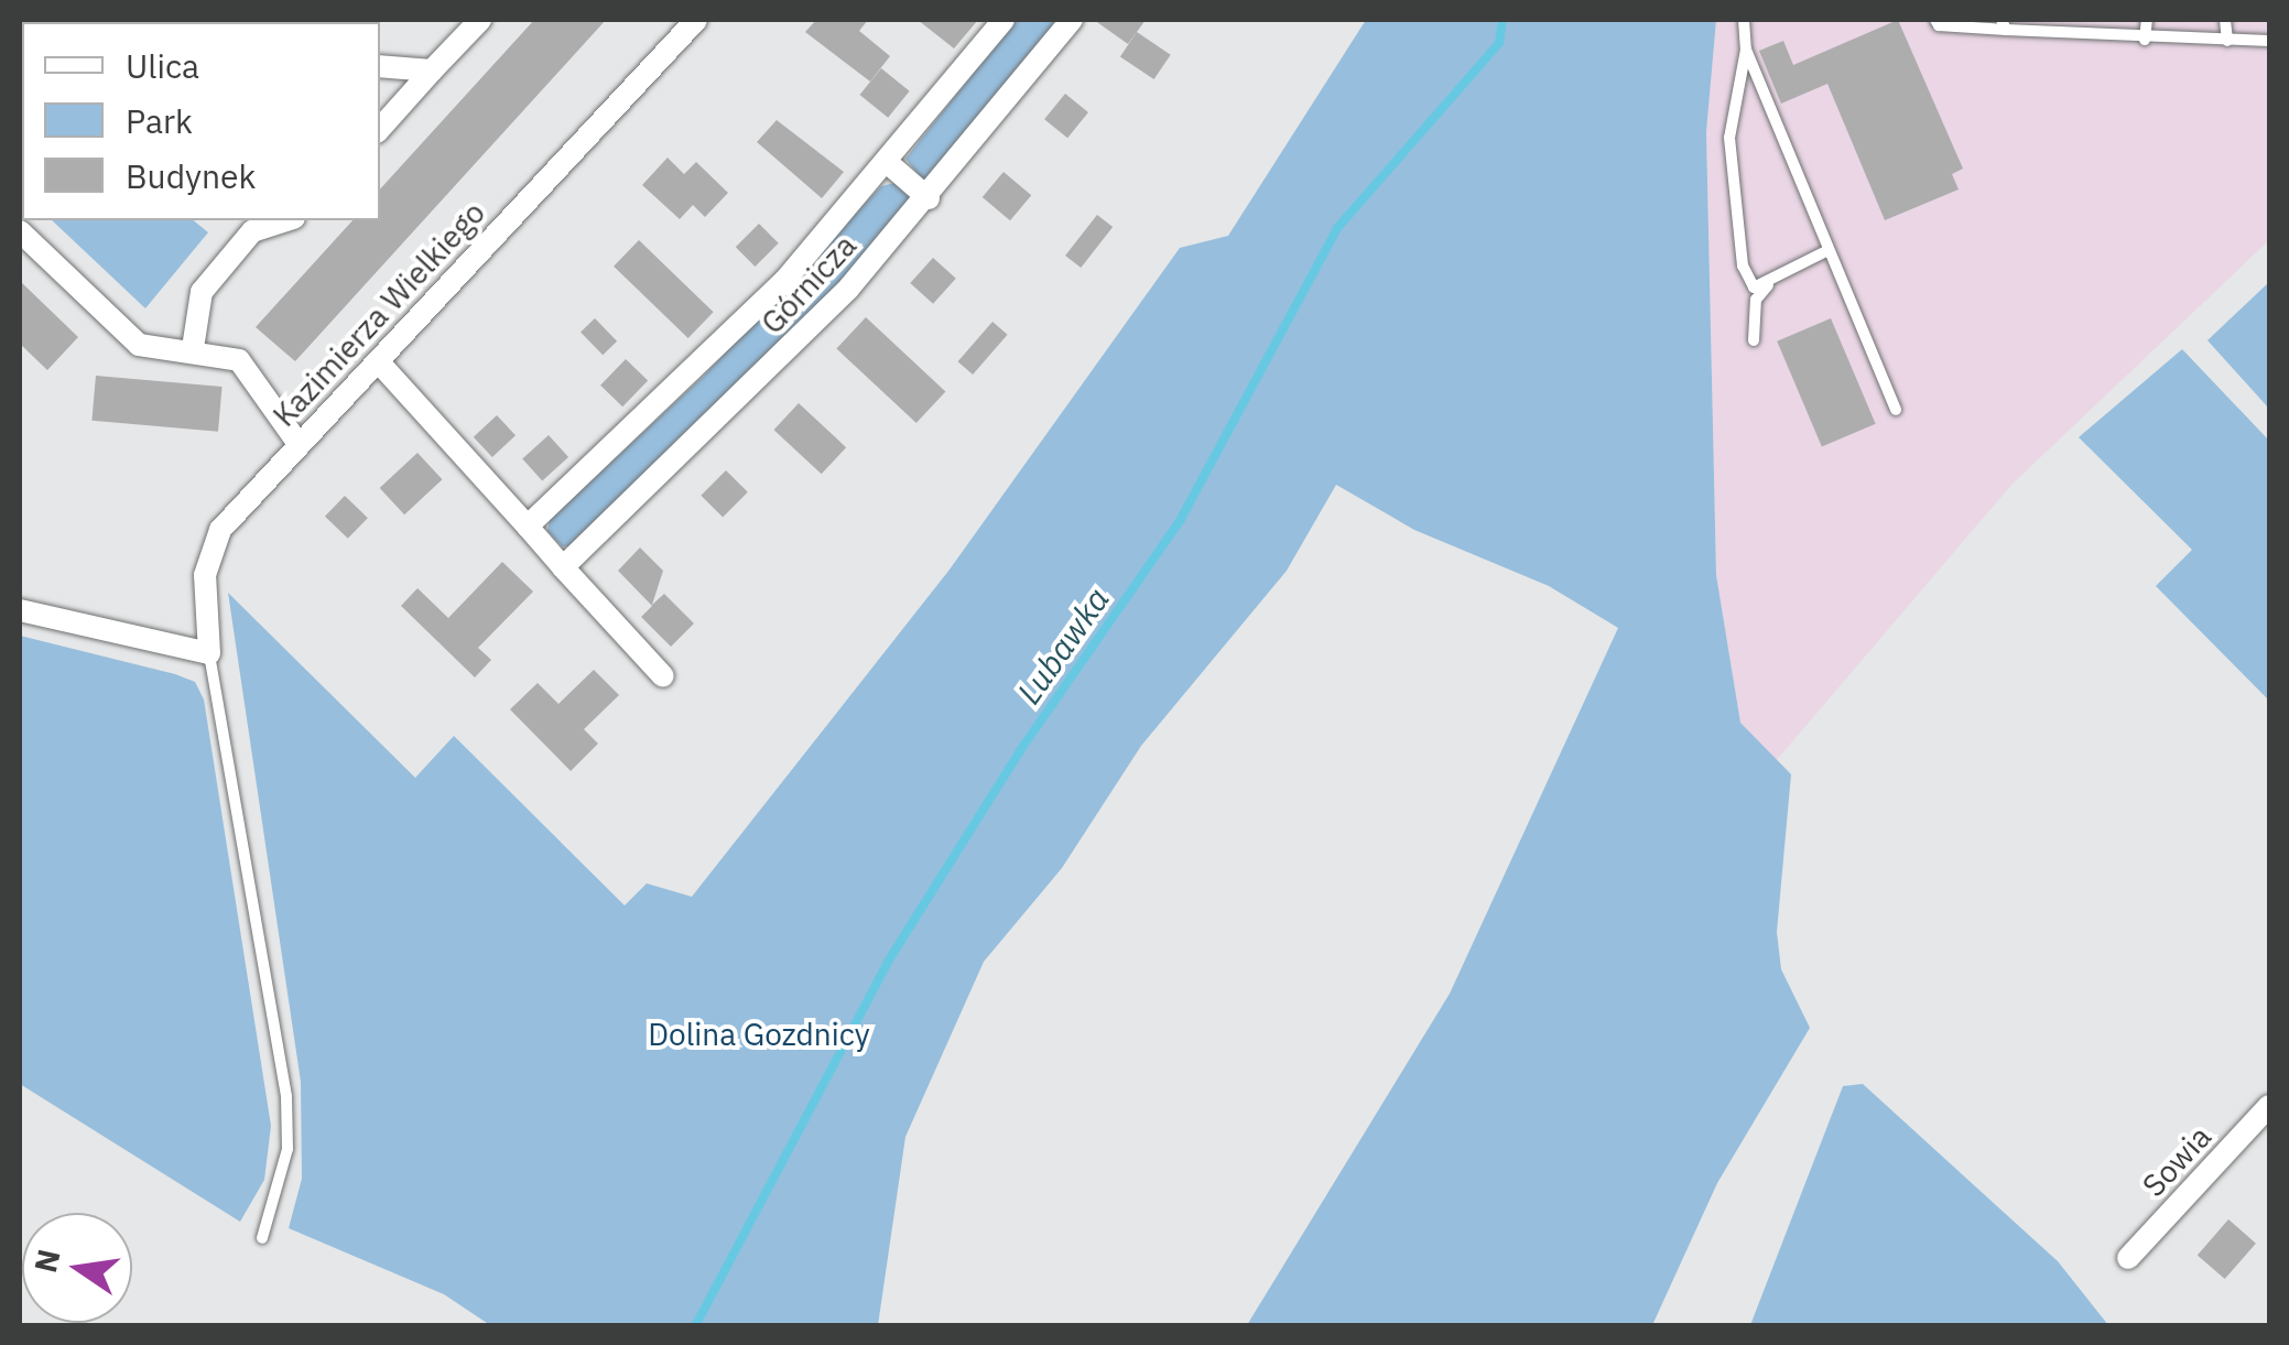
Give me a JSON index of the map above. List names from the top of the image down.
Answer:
{
  "streets": {
    "street": ["Górnicza", "Kazimierza Wielkiego", "Sowia"]
  },
  "water": ["Lubawka"],
  "parks": ["Dolina Gozdnicy"],
  "legend": ["Ulica", "Park", "Budynek"],
  "north": "left"
}
